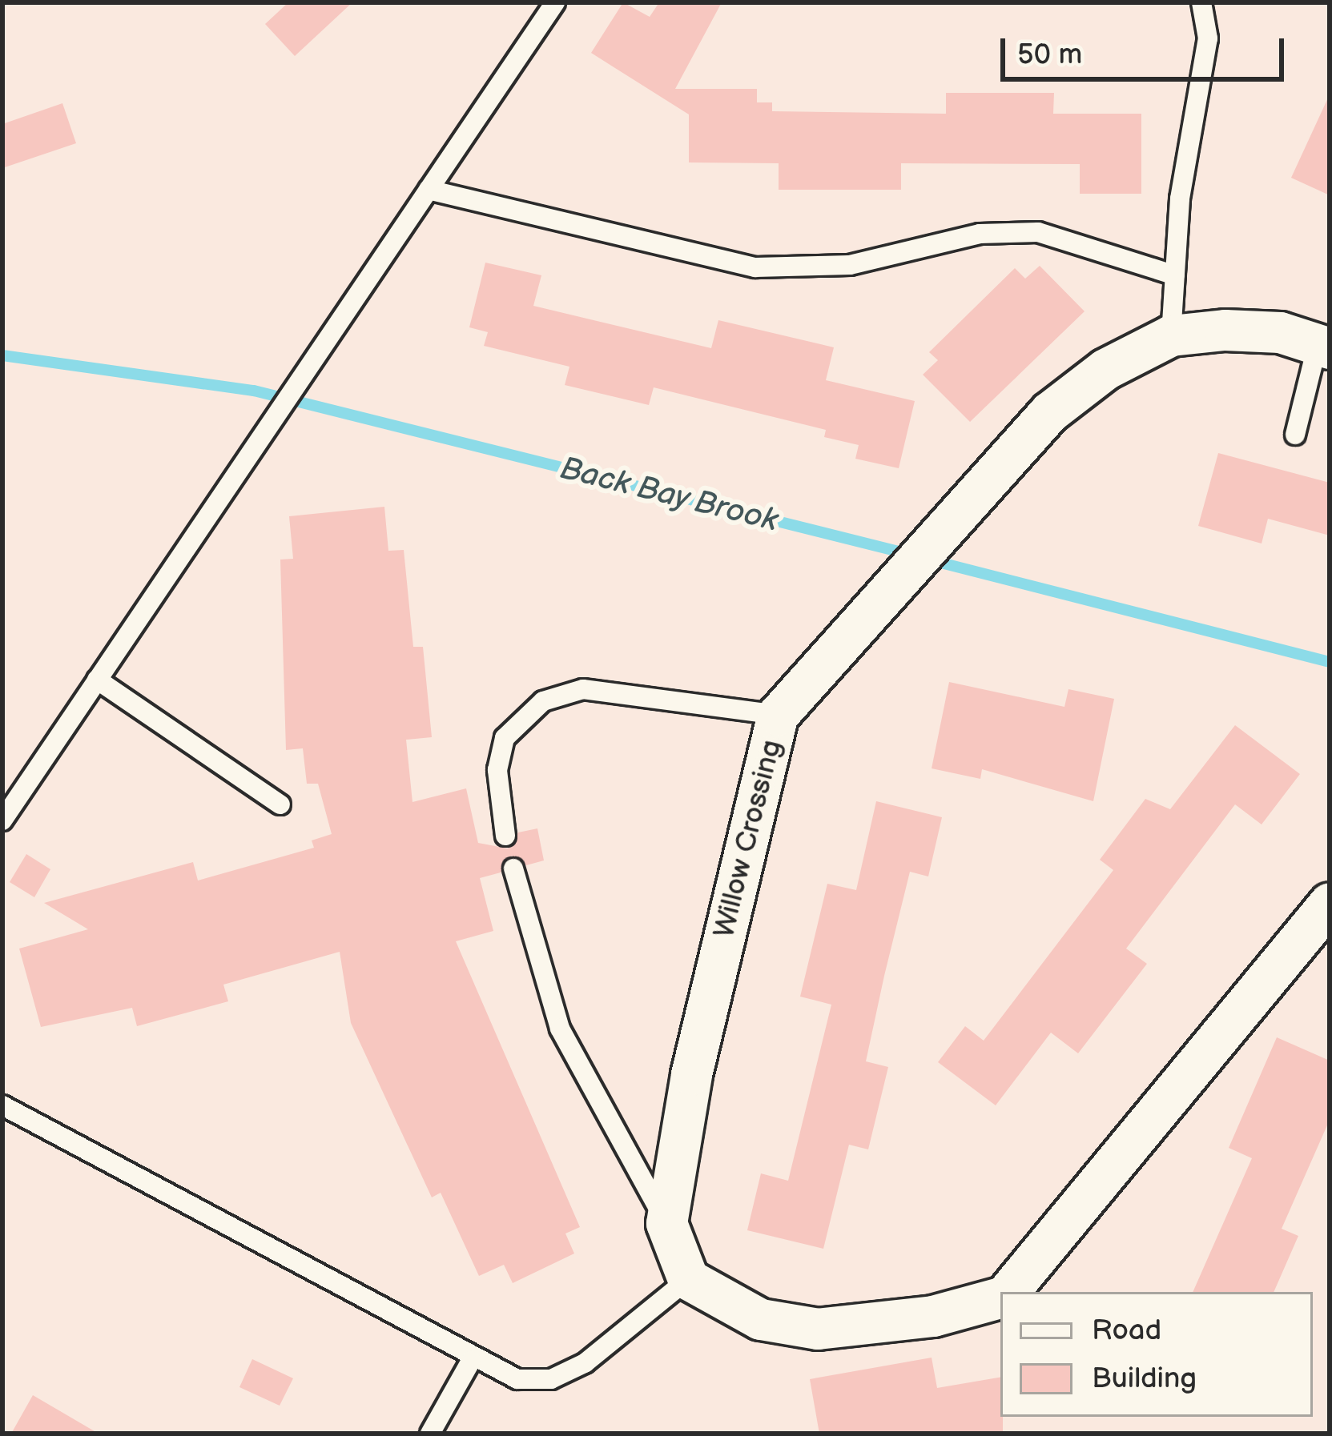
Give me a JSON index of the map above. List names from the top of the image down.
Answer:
{
  "streets": {
    "street": ["Willow Crossing"]
  },
  "water": ["Back Bay Brook"],
  "legend": ["Road", "Building"],
  "scale_bar": "50 m"
}
